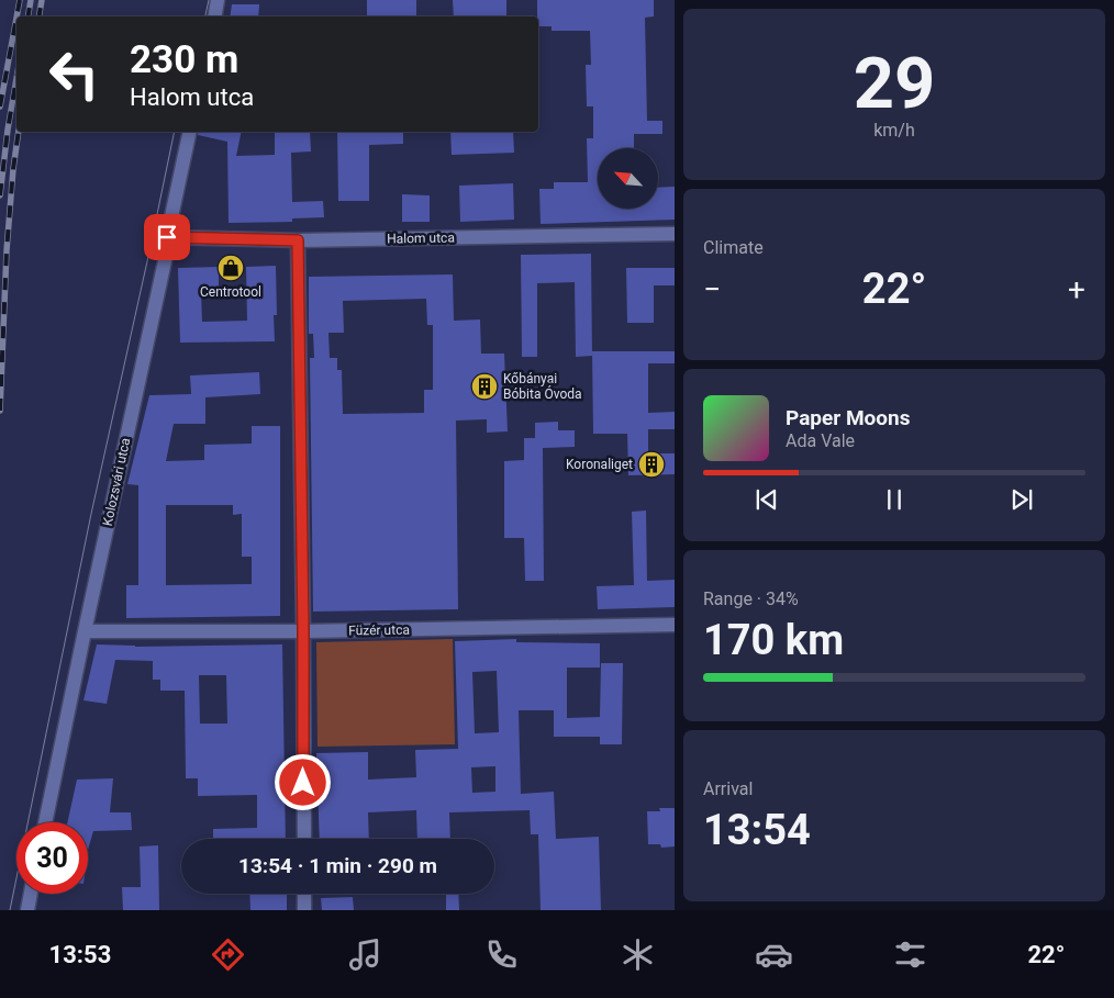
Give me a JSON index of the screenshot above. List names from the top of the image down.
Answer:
{
  "streets": {
    "street": ["Halom utca", "Kolozsvári utca", "Füzér utca"]
  },
  "crossings": [
    ["Halom utca", "Kolozsvári utca"],
    ["Kolozsvári utca", "Füzér utca"]
  ],
  "places": {
    "shop": ["Centrotool"],
    "building": ["Kőbányai Bóbita Óvoda", "Koronaliget"]
  },
  "north": "top left",
  "page": {
    "tile": [
      ["29", "km/h"],
      "Climate",
      ["Range · 34%", "170 km"],
      ["Arrival", "13:54"]
    ],
    "turn": ["230 m", "Halom utca"],
    "heat": ["−", "22°", "+"],
    "song": ["Paper Moons", "Ada Vale"],
    "limit": "30",
    "trip": "13:54 · 1 min · 290 m",
    "tabs": ["13:53", "22°"]
  }
}
